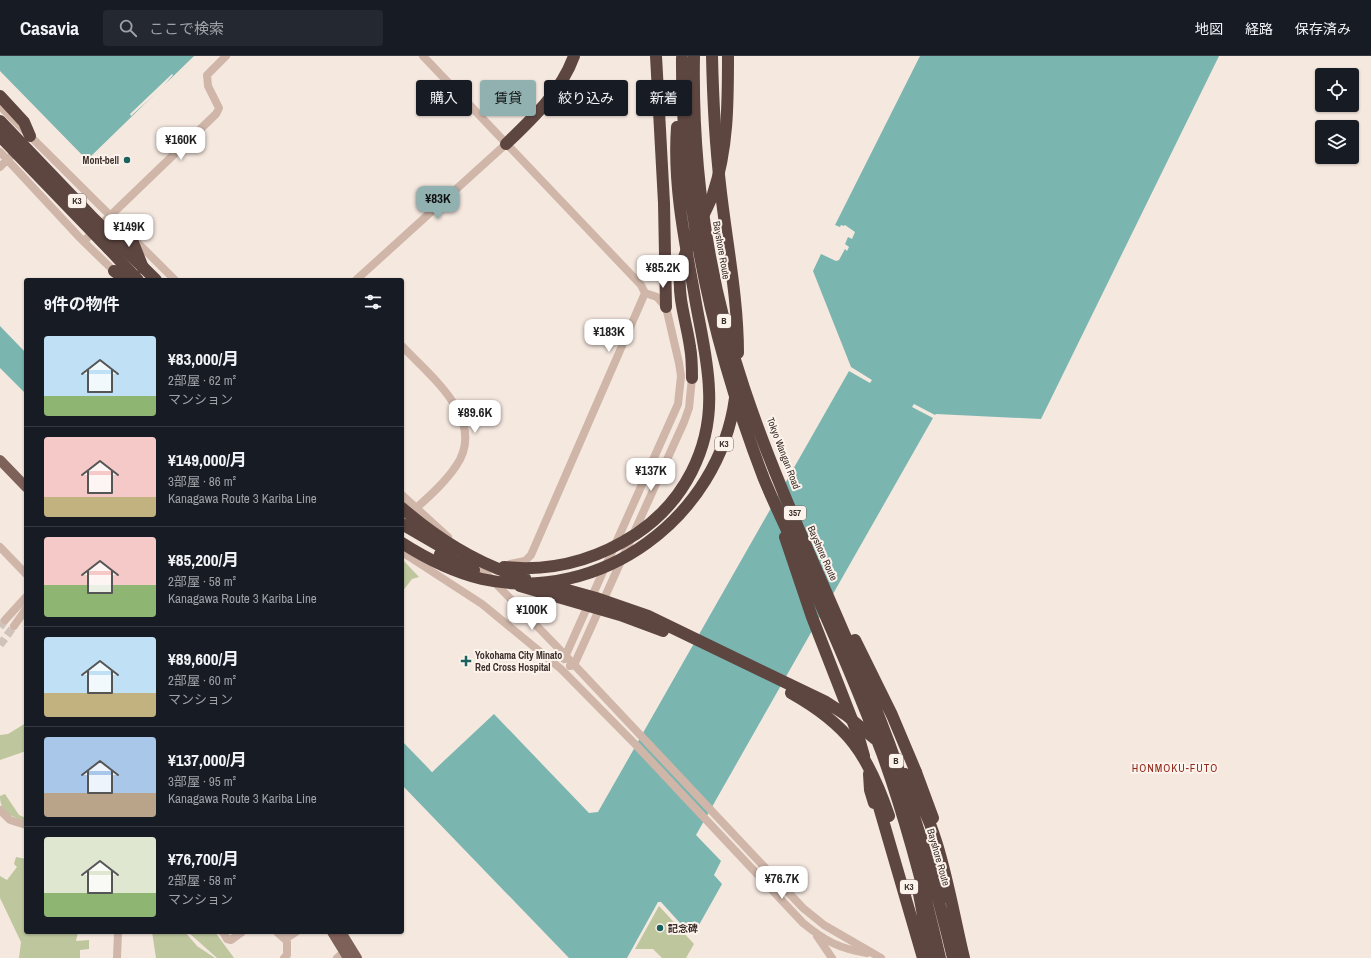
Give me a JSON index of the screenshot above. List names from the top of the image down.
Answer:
{
  "streets": {
    "highway": [
      "K3",
      "Bayshore Route",
      "B",
      "Tokyo Wangan Road",
      "357"
    ]
  },
  "crossings": [
    ["K3", "Bayshore Route"],
    ["K3", "B"],
    ["K3", "Tokyo Wangan Road"],
    ["Bayshore Route", "B"],
    ["Bayshore Route", "Tokyo Wangan Road"],
    ["B", "Tokyo Wangan Road"]
  ],
  "districts": ["HONMOKU-FUTO"],
  "places": {
    "other": ["Mont-bell", "記念碑"],
    "health": ["Yokohama City Minato Red Cross Hospital"]
  },
  "page": {
    "header": "Casavia",
    "search": "ここで検索",
    "nav": ["地図", "経路", "保存済み"],
    "chip": [
      "購入",
      "賃貸",
      "絞り込み",
      "新着"
    ],
    "price": [
      "¥160K",
      "¥83K",
      "¥149K",
      "¥85.2K",
      "¥183K",
      "¥89.6K",
      "¥137K",
      "¥100K",
      "¥76.7K"
    ],
    "heading": "9件の物件",
    "list": [
      {
        "name": "¥83,000/月",
        "note": "2部屋 · 62 m² · マンション"
      },
      {
        "name": "¥149,000/月",
        "note": "3部屋 · 86 m² · Kanagawa Route 3 Kariba Line"
      },
      {
        "name": "¥85,200/月",
        "note": "2部屋 · 58 m² · Kanagawa Route 3 Kariba Line"
      },
      {
        "name": "¥89,600/月",
        "note": "2部屋 · 60 m² · マンション"
      },
      {
        "name": "¥137,000/月",
        "note": "3部屋 · 95 m² · Kanagawa Route 3 Kariba Line"
      },
      {
        "name": "¥76,700/月",
        "note": "2部屋 · 58 m² · マンション"
      }
    ]
  }
}
